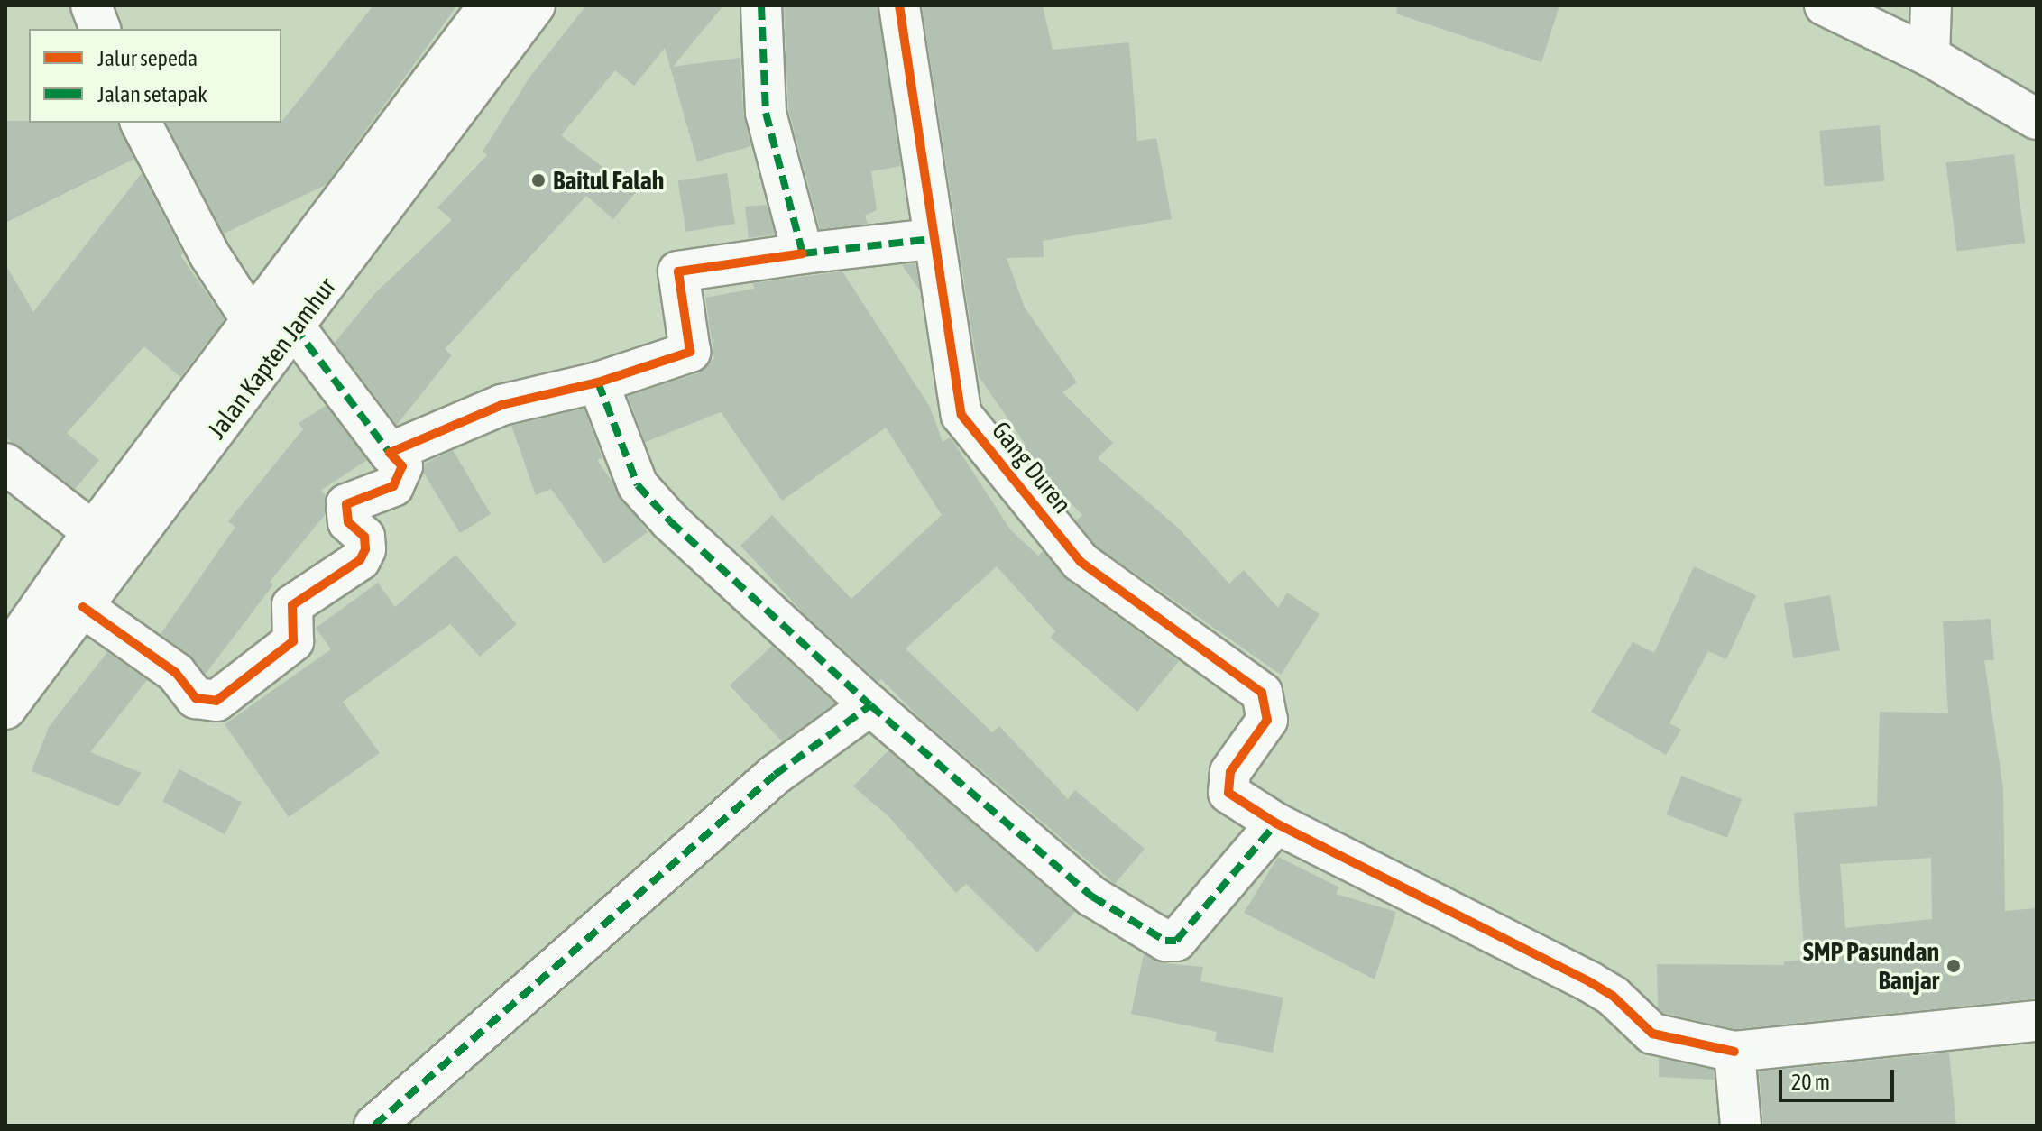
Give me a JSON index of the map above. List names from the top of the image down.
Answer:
{
  "streets": {
    "street": ["Jalan Kapten Jamhur", "Gang Duren"]
  },
  "places": ["Baitul Falah", "SMP Pasundan Banjar"],
  "legend": ["Jalur sepeda", "Jalan setapak"],
  "scale_bar": "20 m"
}
